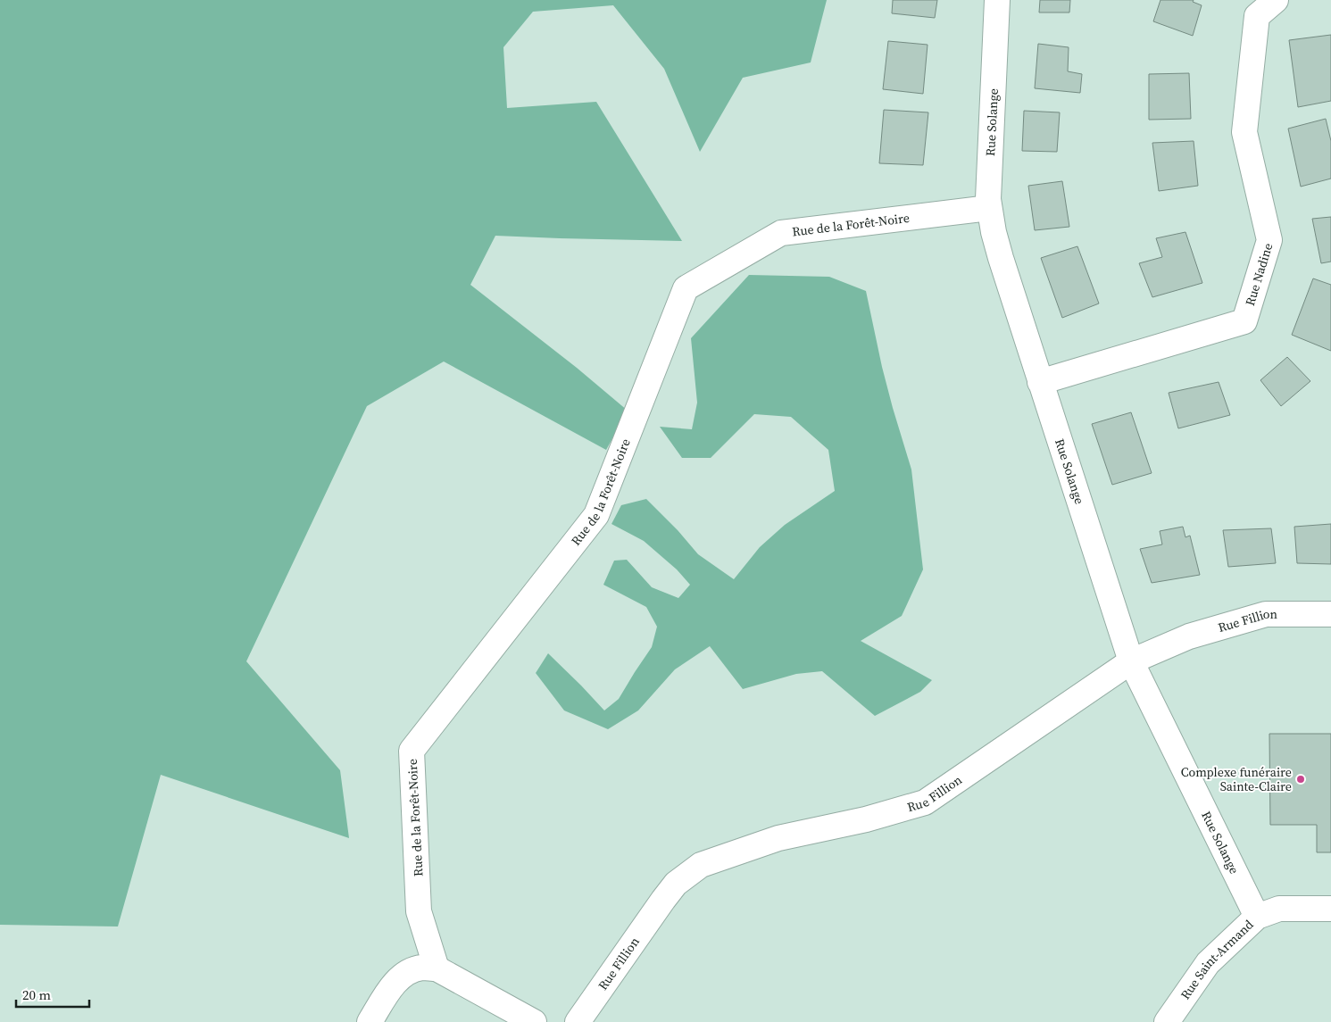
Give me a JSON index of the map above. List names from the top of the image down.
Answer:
{
  "streets": {
    "street": [
      "Rue Solange",
      "Rue de la Forêt-Noire",
      "Rue Nadine",
      "Rue Fillion",
      "Rue Saint-Armand"
    ]
  },
  "crossings": [
    ["Rue Solange", "Rue de la Forêt-Noire"],
    ["Rue Solange", "Rue Nadine"],
    ["Rue Solange", "Rue Fillion"],
    ["Rue Solange", "Rue Saint-Armand"]
  ],
  "places": ["Complexe funéraire Sainte-Claire"],
  "scale_bar": "20 m"
}
